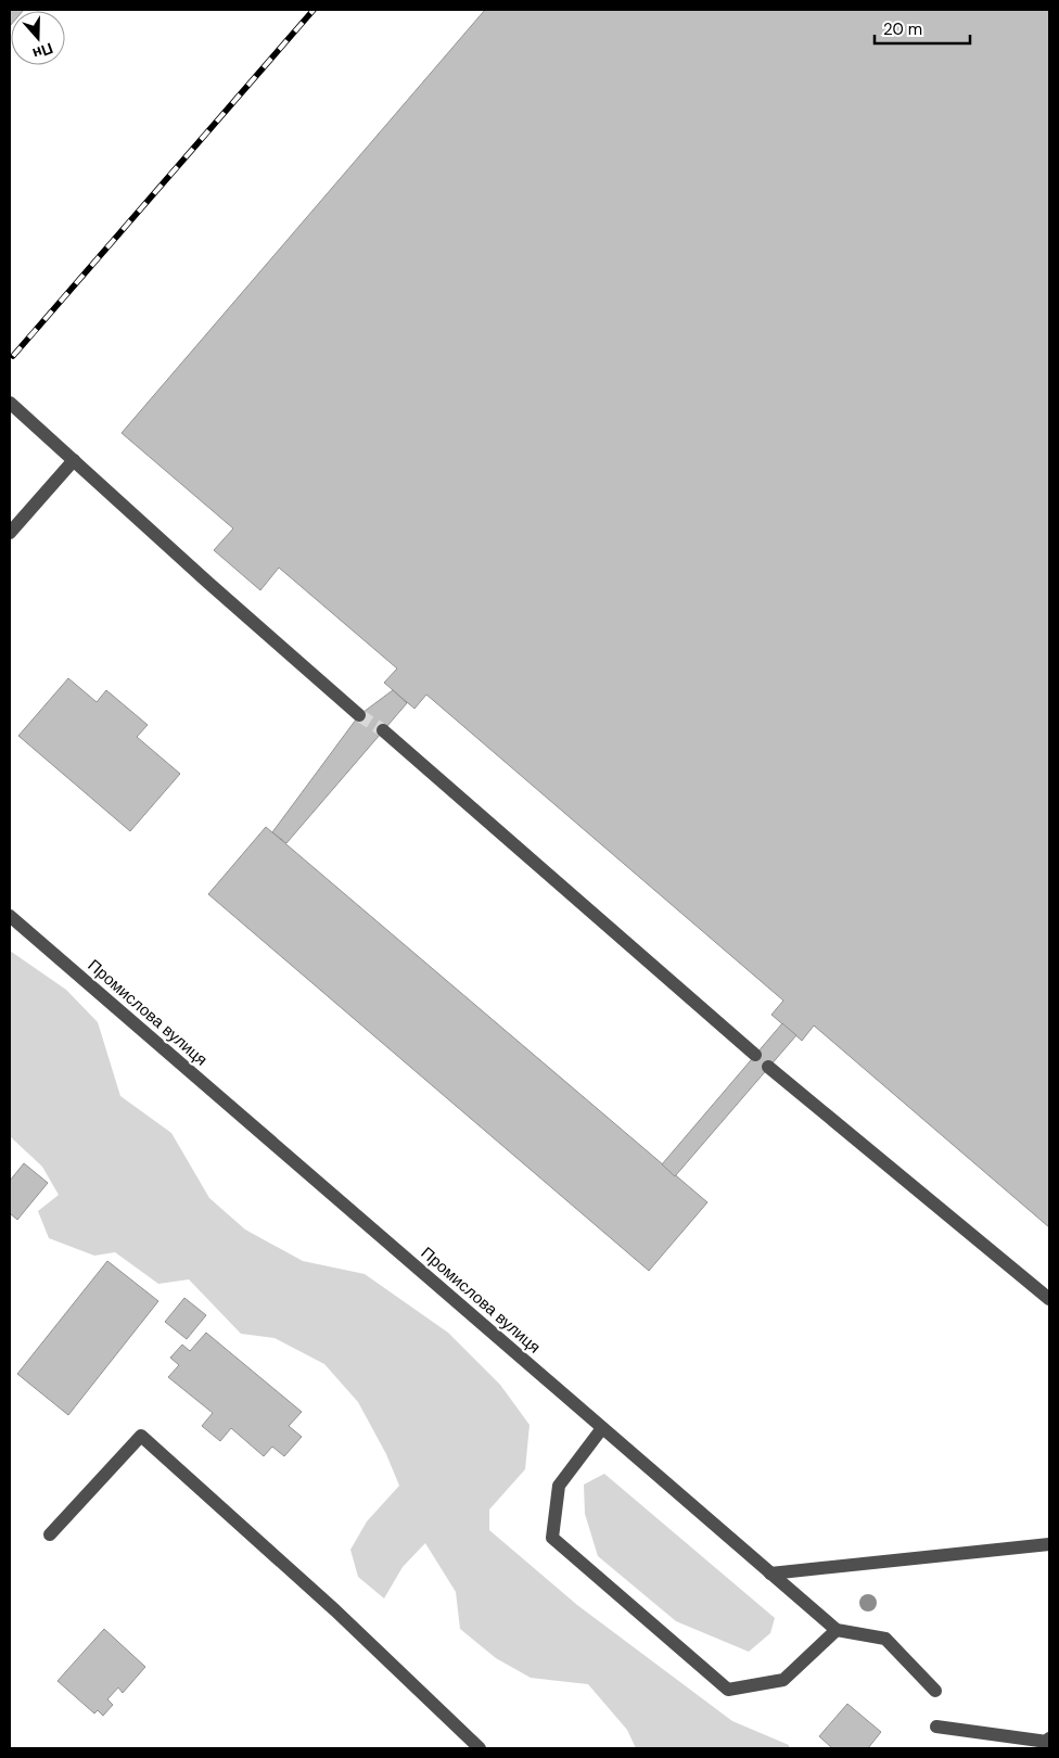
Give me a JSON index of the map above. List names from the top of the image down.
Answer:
{
  "streets": {
    "street": ["Промислова вулиця"]
  },
  "scale_bar": "20 m",
  "north": "bottom"
}
